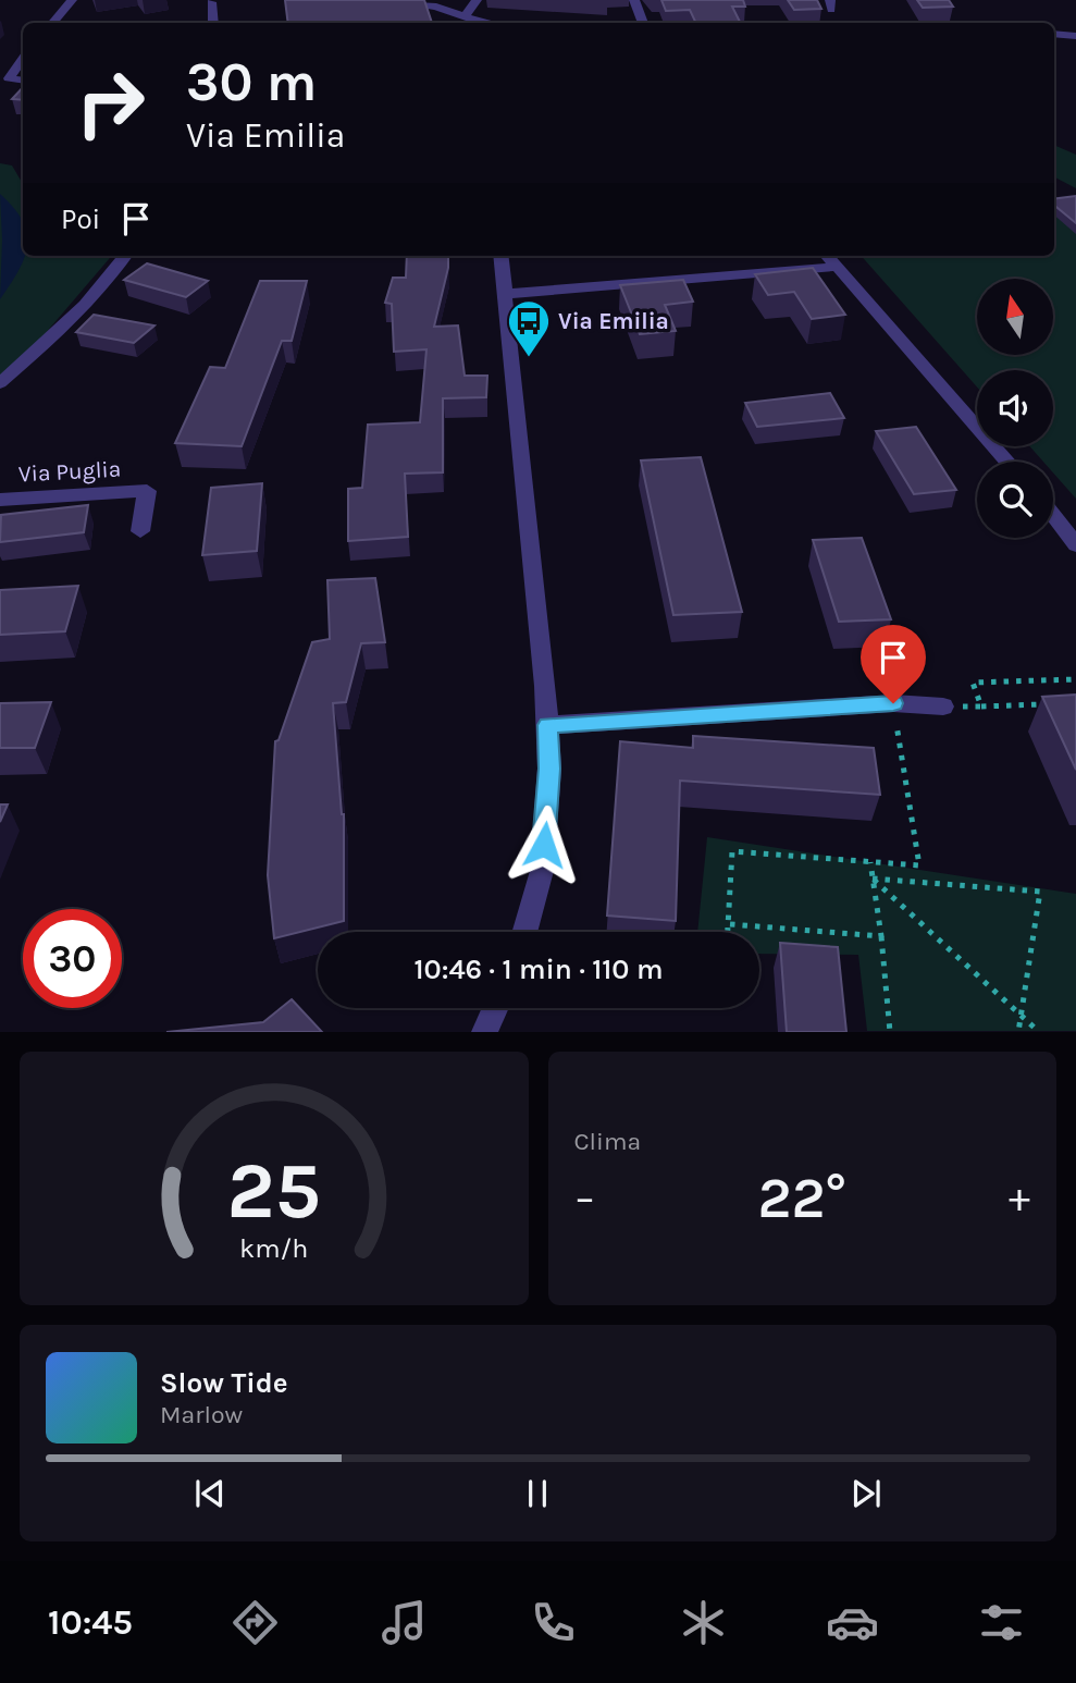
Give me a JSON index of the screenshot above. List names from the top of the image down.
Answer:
{
  "streets": {
    "street": ["Via Puglia"]
  },
  "places": {
    "bus stop": ["Via Emilia"]
  },
  "north": "top",
  "page": {
    "turn": ["30 m", "Via Emilia"],
    "then": "Poi",
    "limit": "30",
    "trip": "10:46 · 1 min · 110 m",
    "tile": "Clima",
    "heat": ["−", "22°", "+"],
    "song": ["Slow Tide", "Marlow"],
    "tabs": "10:45",
    "gauge": ["25", "km/h"]
  }
}
